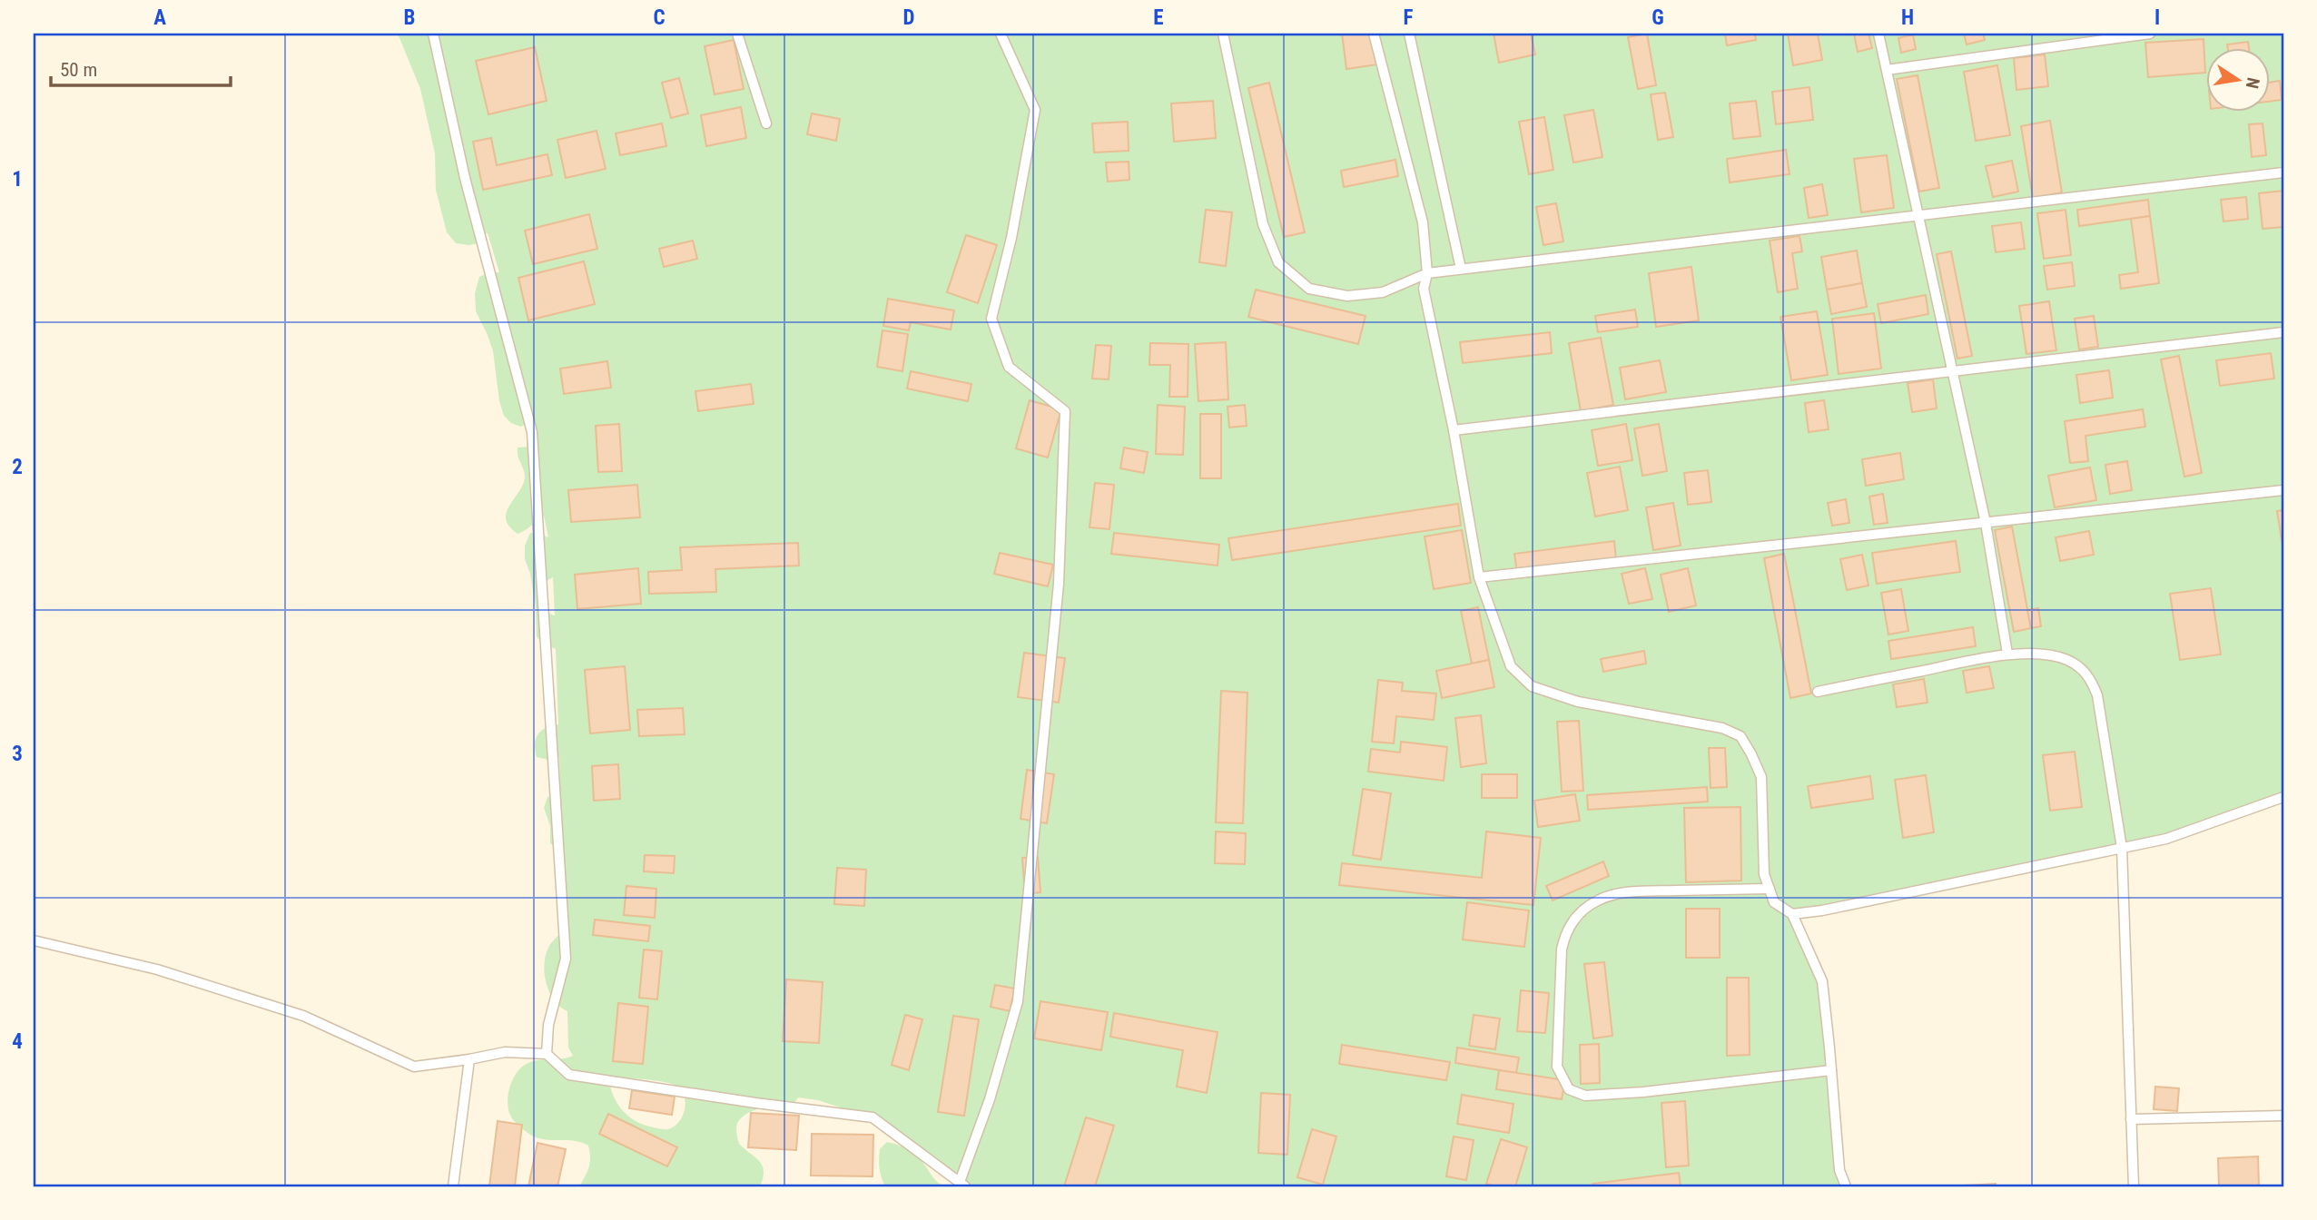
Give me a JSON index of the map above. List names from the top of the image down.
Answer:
{
  "scale_bar": "50 m",
  "north": "right",
  "grid": {
    "columns": [
      "A",
      "B",
      "C",
      "D",
      "E",
      "F",
      "G",
      "H",
      "I"
    ],
    "rows": [
      "1",
      "2",
      "3",
      "4"
    ]
  }
}
